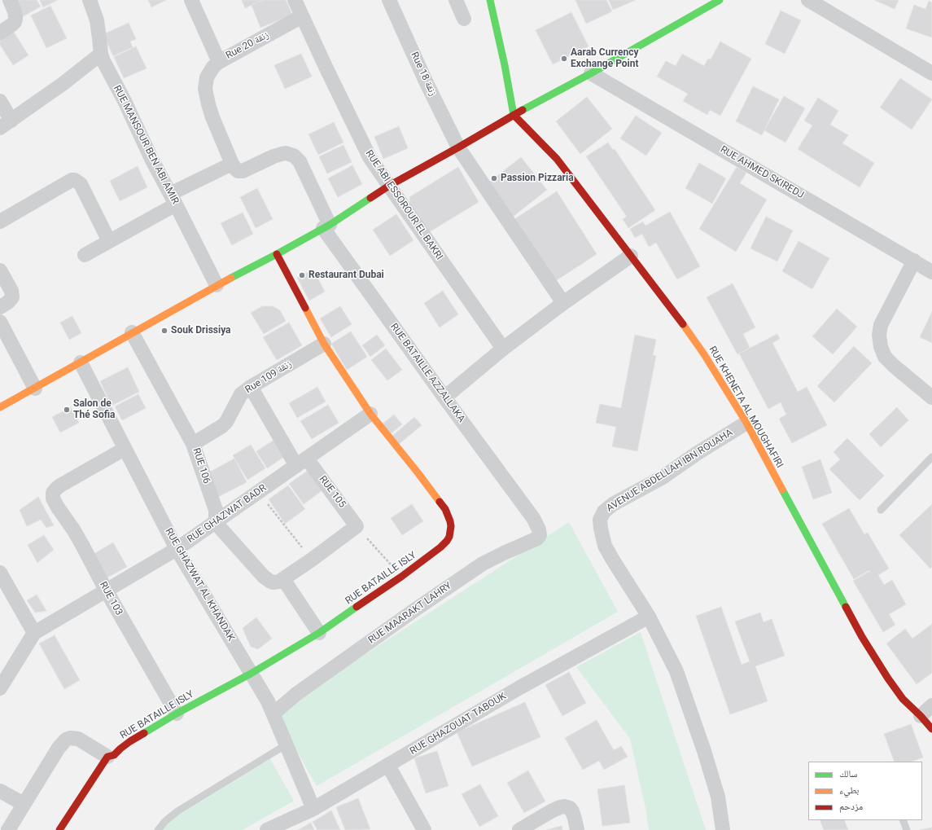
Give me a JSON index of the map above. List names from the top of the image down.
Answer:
{
  "streets": {
    "street": [
      "Rue 20 زنقة",
      "Rue 18 زنقة",
      "RUE MANSOUR BEN ABI AMIR",
      "RUE AHMED SKIREDJ",
      "RUE ABI ESSOROUR EL BAKRI",
      "RUE BATAILLE AZZALLAKA",
      "Rue 109 زنقة",
      "RUE KHENETA AL MOUGHAFIRI",
      "RUE 106",
      "AVENUE ABDELLAH IBN ROUAHA",
      "RUE 105",
      "RUE GHAZWAT BADR",
      "RUE BATAILLE ISLY",
      "RUE GHAZWAT AL KHANDAK",
      "RUE 103",
      "RUE MAARAKT LAHRY",
      "RUE GHAZOUAT TABOUK"
    ]
  },
  "crossings": [
    ["Rue 20 زنقة", "RUE ABI ESSOROUR EL BAKRI"],
    ["RUE BATAILLE AZZALLAKA", "RUE MAARAKT LAHRY"],
    ["Rue 109 زنقة", "RUE 106"],
    ["Rue 109 زنقة", "RUE 105"],
    ["Rue 109 زنقة", "RUE BATAILLE ISLY"],
    ["RUE KHENETA AL MOUGHAFIRI", "AVENUE ABDELLAH IBN ROUAHA"],
    ["RUE 106", "RUE GHAZWAT BADR"],
    ["AVENUE ABDELLAH IBN ROUAHA", "RUE GHAZOUAT TABOUK"],
    ["RUE 105", "RUE GHAZWAT BADR"],
    ["RUE GHAZWAT BADR", "RUE BATAILLE ISLY"],
    ["RUE GHAZWAT BADR", "RUE GHAZWAT AL KHANDAK"],
    ["RUE GHAZWAT BADR", "RUE 103"],
    ["RUE BATAILLE ISLY", "RUE GHAZWAT AL KHANDAK"],
    ["RUE BATAILLE ISLY", "RUE 103"],
    ["RUE GHAZWAT AL KHANDAK", "RUE 103"],
    ["RUE GHAZWAT AL KHANDAK", "RUE MAARAKT LAHRY"],
    ["RUE GHAZWAT AL KHANDAK", "RUE GHAZOUAT TABOUK"]
  ],
  "places": [
    "Aarab Currency Exchange Point",
    "Passion Pizzaria",
    "Restaurant Dubai",
    "Souk Drissiya",
    "Salon de Thé Sofia"
  ],
  "legend": ["سالك", "بطيء", "مزدحم"]
}
